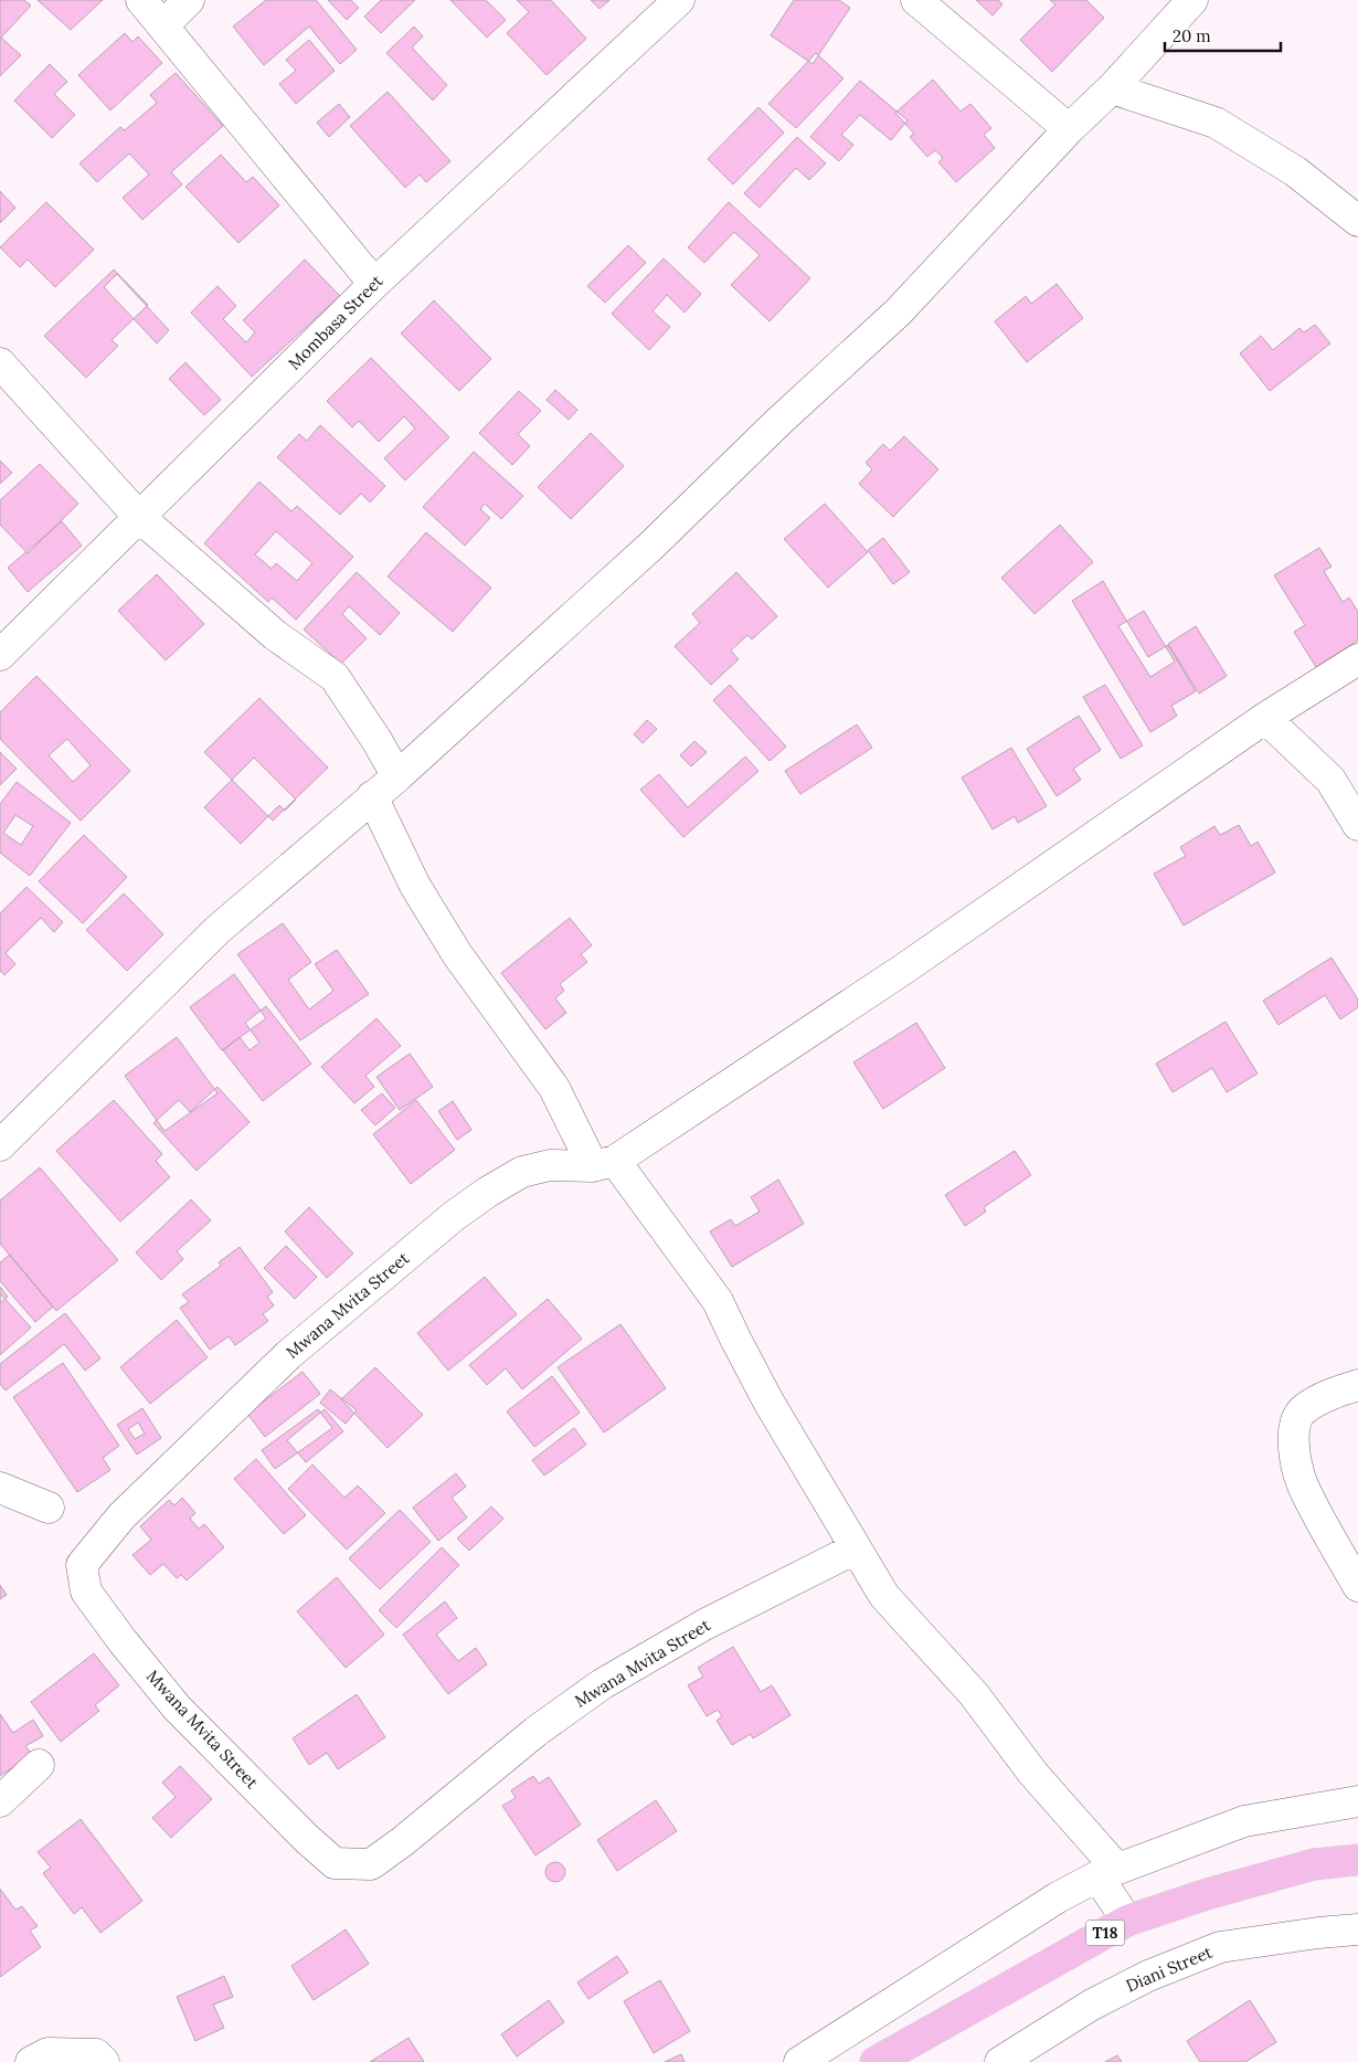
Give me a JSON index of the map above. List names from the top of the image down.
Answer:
{
  "streets": {
    "main road": ["T18"],
    "street": ["Mombasa Street", "Mwana Mvita Street", "Diani Street"]
  },
  "scale_bar": "20 m"
}
